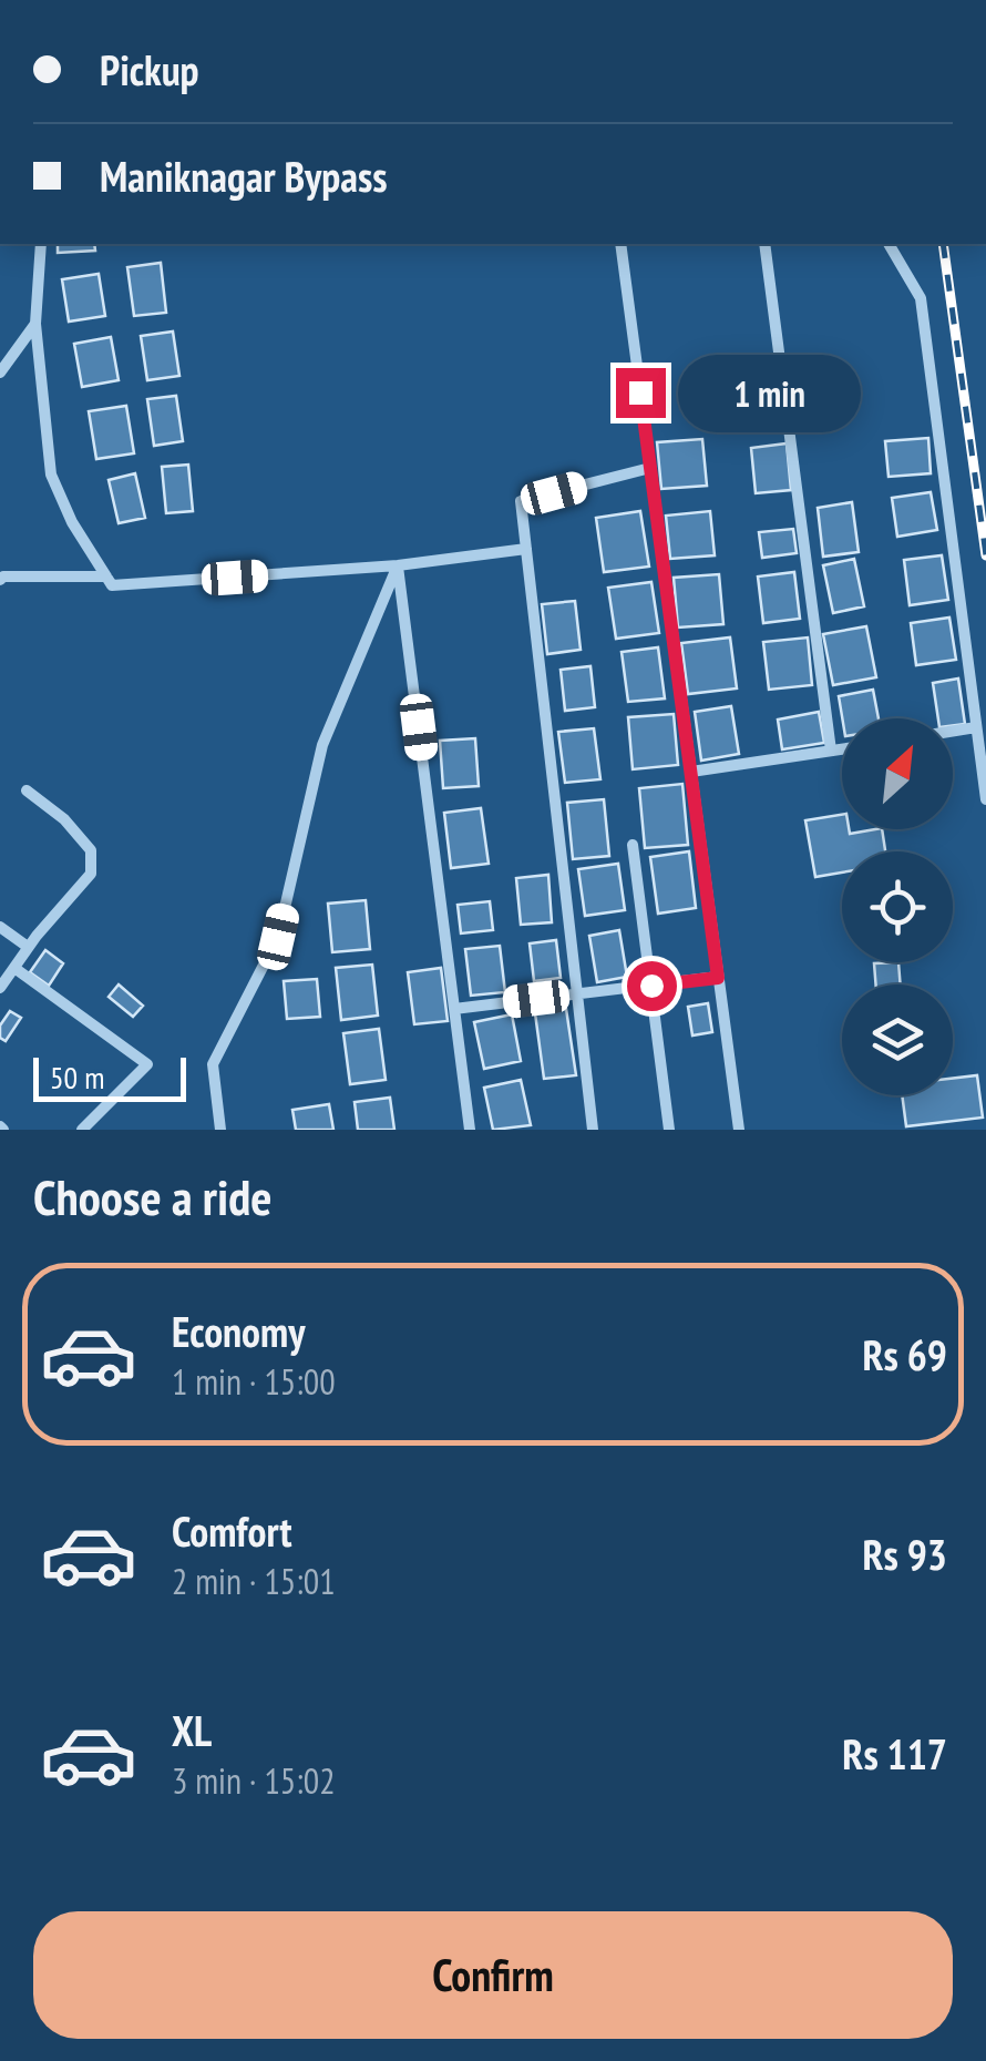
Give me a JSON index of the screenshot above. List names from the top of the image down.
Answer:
{
  "scale_bar": "50 m",
  "north": "top right",
  "page": {
    "banner": ["Pickup", "Maniknagar Bypass"],
    "bubble": "1 min",
    "scale": "50 m",
    "heading": "Choose a ride",
    "list": [
      {
        "name": "Economy",
        "note": "1 min · 15:00",
        "value": "Rs 69"
      },
      {
        "name": "Comfort",
        "note": "2 min · 15:01",
        "value": "Rs 93"
      },
      {
        "name": "XL",
        "note": "3 min · 15:02",
        "value": "Rs 117"
      }
    ],
    "buttons": "Confirm"
  }
}
